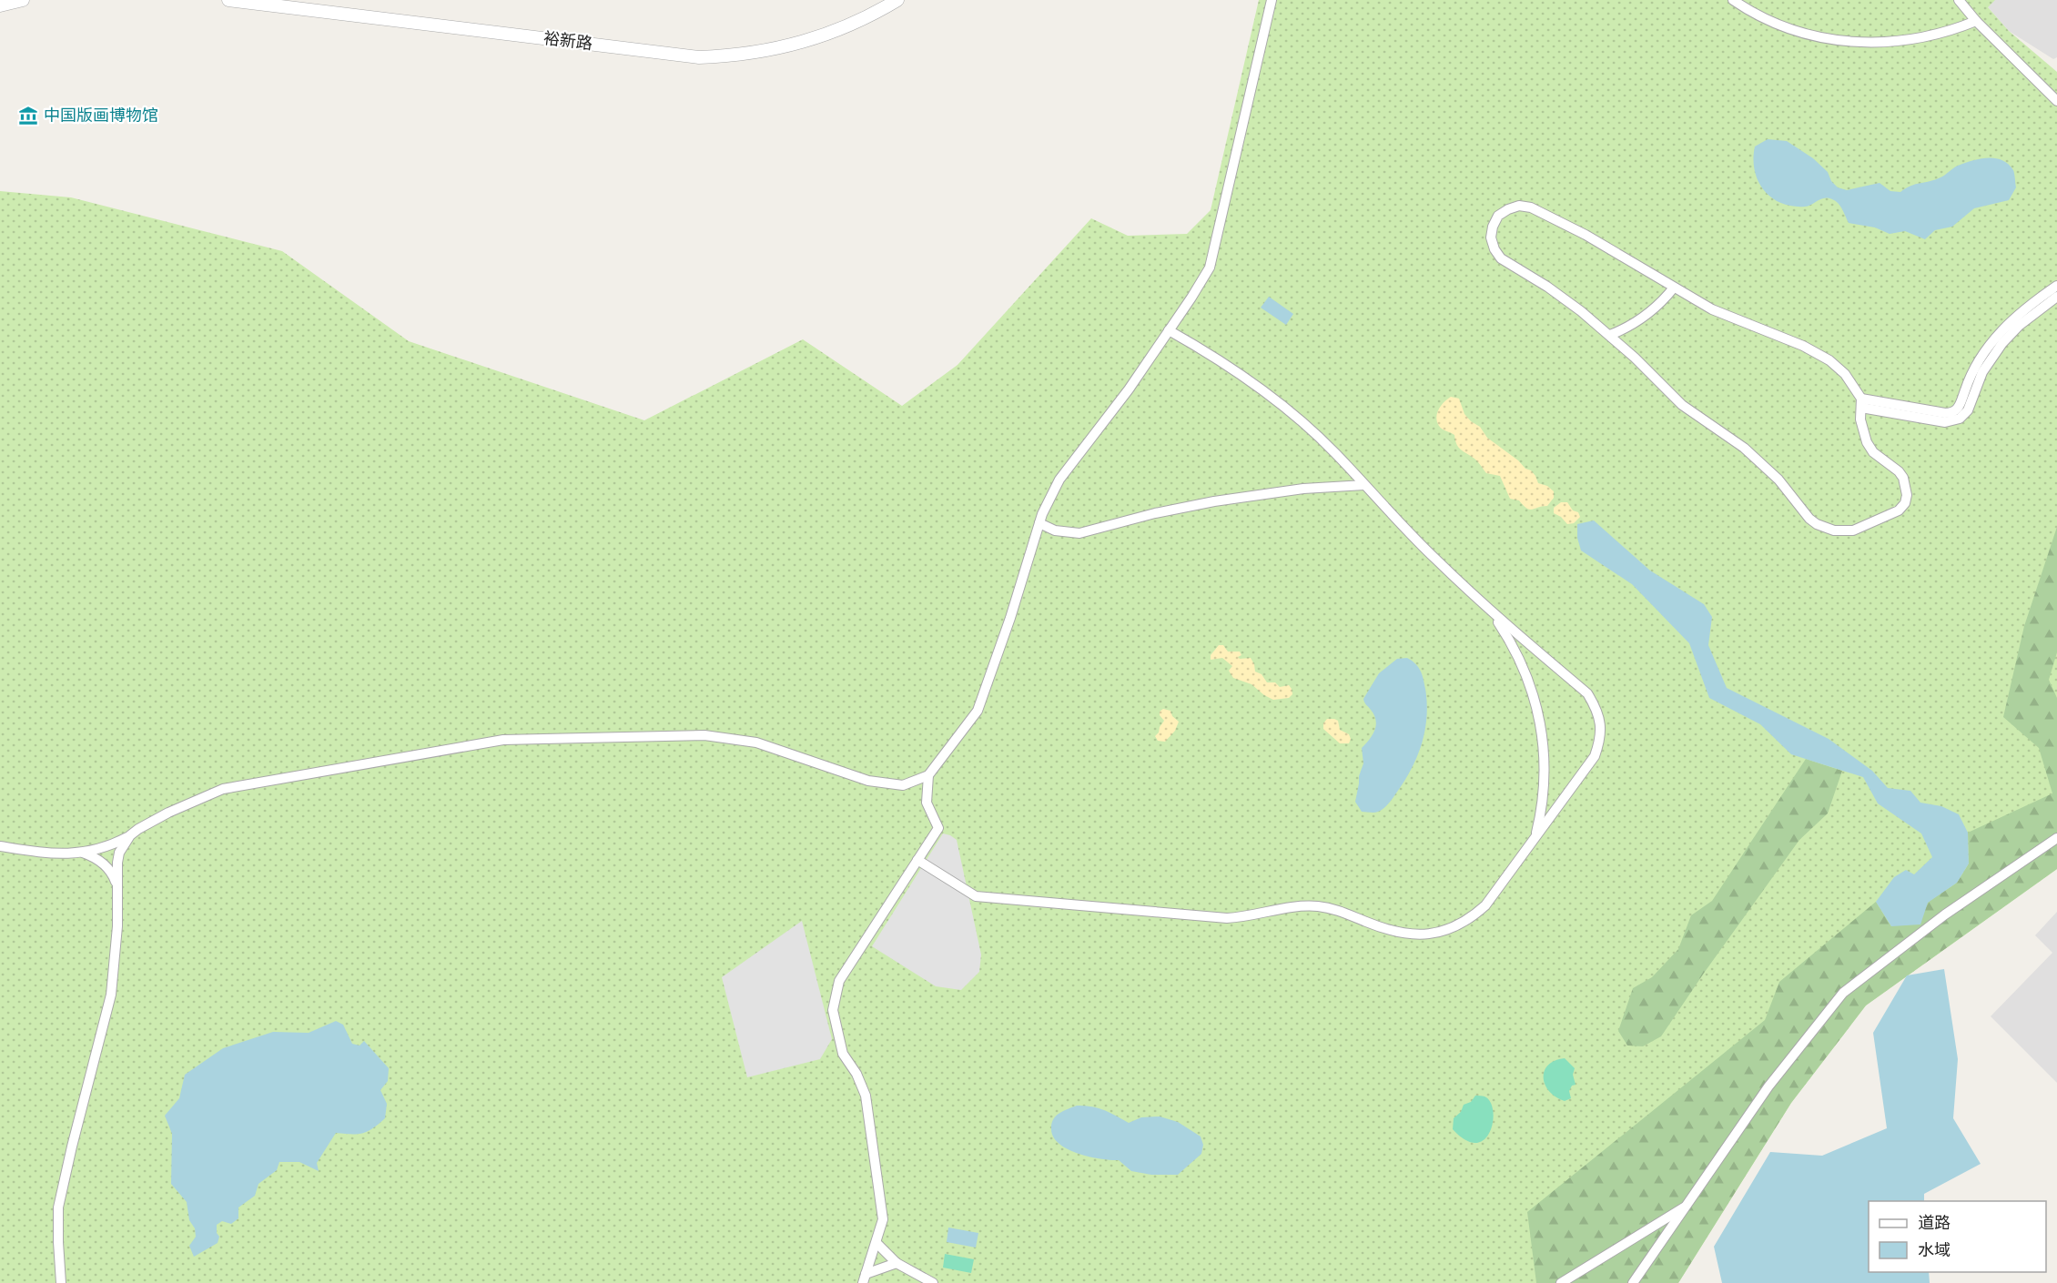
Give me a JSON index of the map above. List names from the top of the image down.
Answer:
{
  "streets": {
    "street": ["裕新路"]
  },
  "places": {
    "museum": ["中国版画博物馆"]
  },
  "legend": ["道路", "水域"]
}
